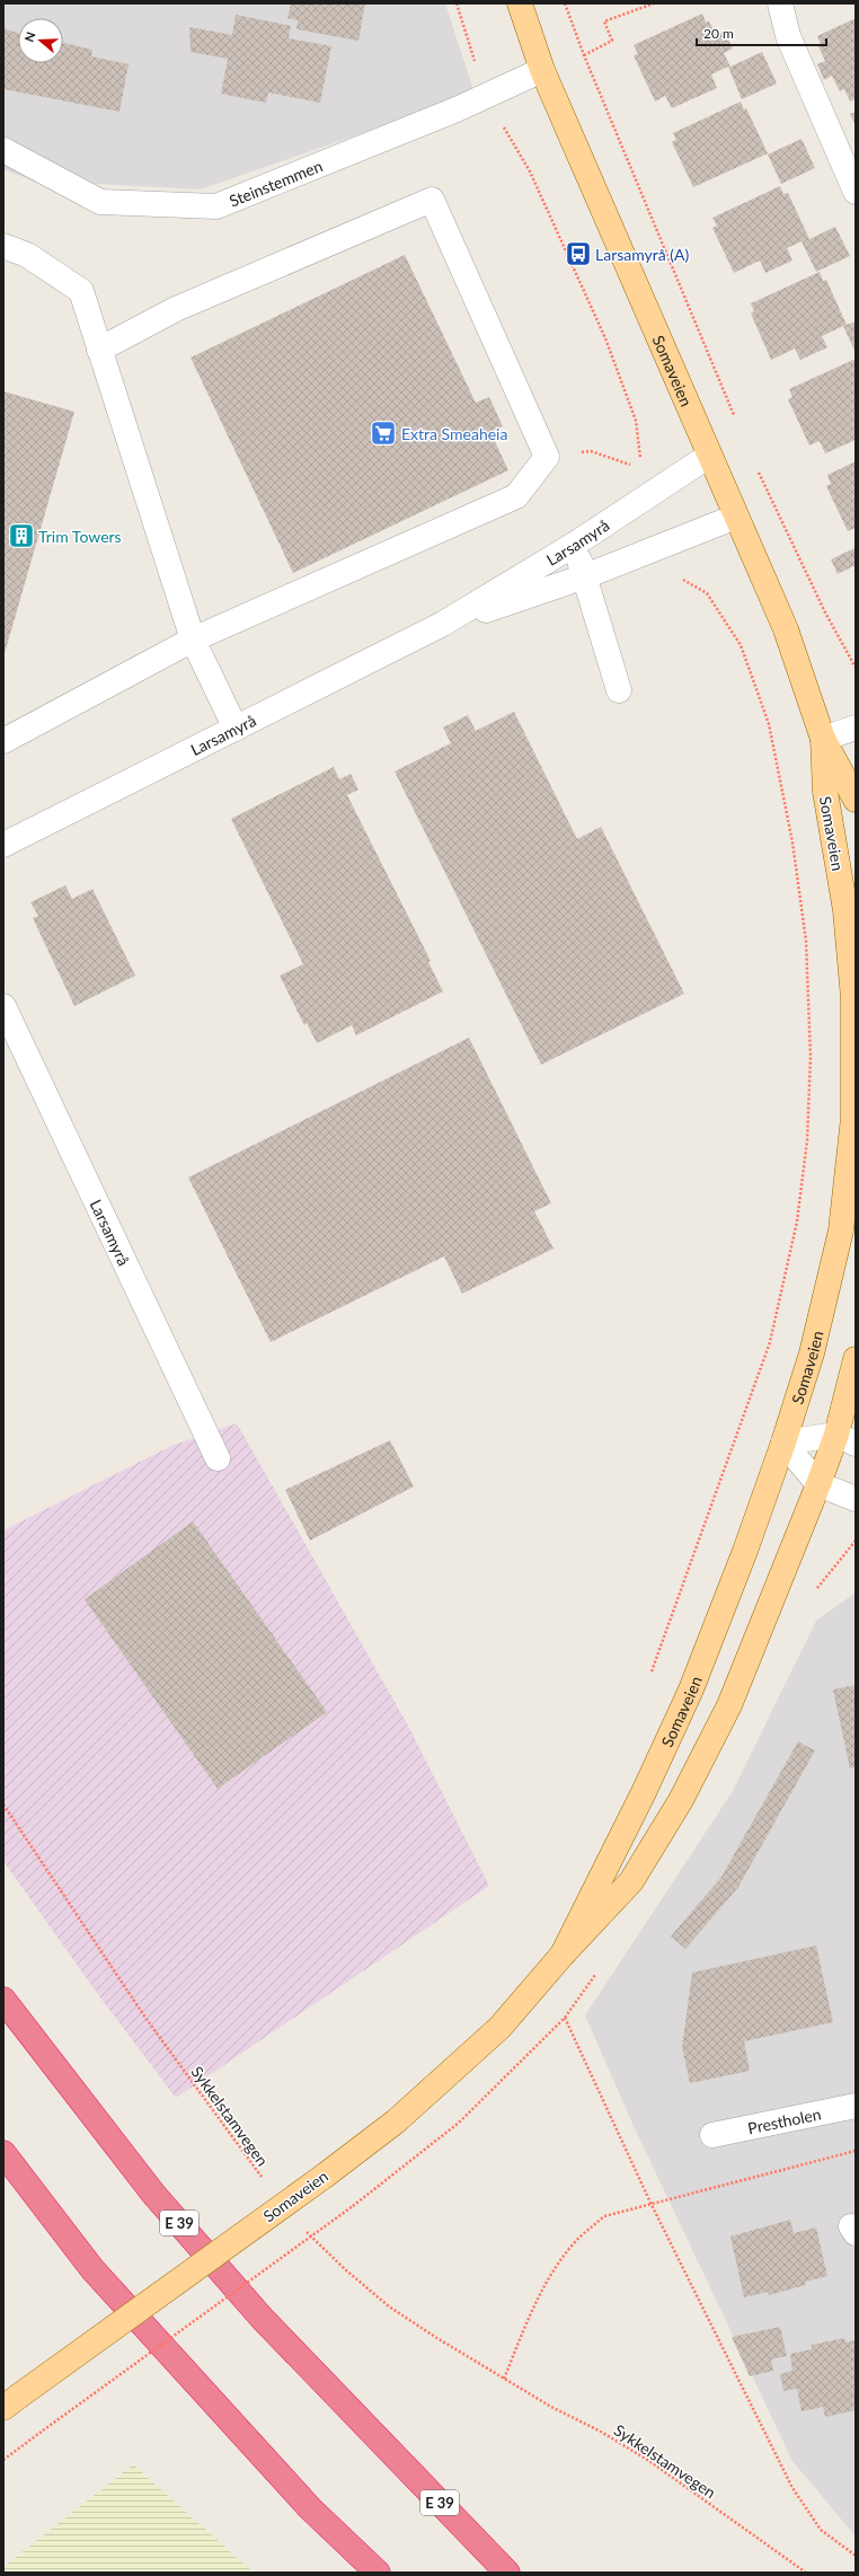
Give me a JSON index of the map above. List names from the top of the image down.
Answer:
{
  "streets": {
    "highway": ["E 39"],
    "main road": ["Somaveien"],
    "street": ["Steinstemmen", "Larsamyrå", "Prestholen"],
    "path": ["Sykkelstamvegen"]
  },
  "crossings": [
    ["Steinstemmen", "Somaveien"],
    ["Somaveien", "Larsamyrå"]
  ],
  "places": {
    "bus stop": ["Larsamyrå (A)"],
    "supermarket": ["Extra Smeaheia"],
    "building": ["Trim Towers"]
  },
  "scale_bar": "20 m",
  "north": "left"
}
